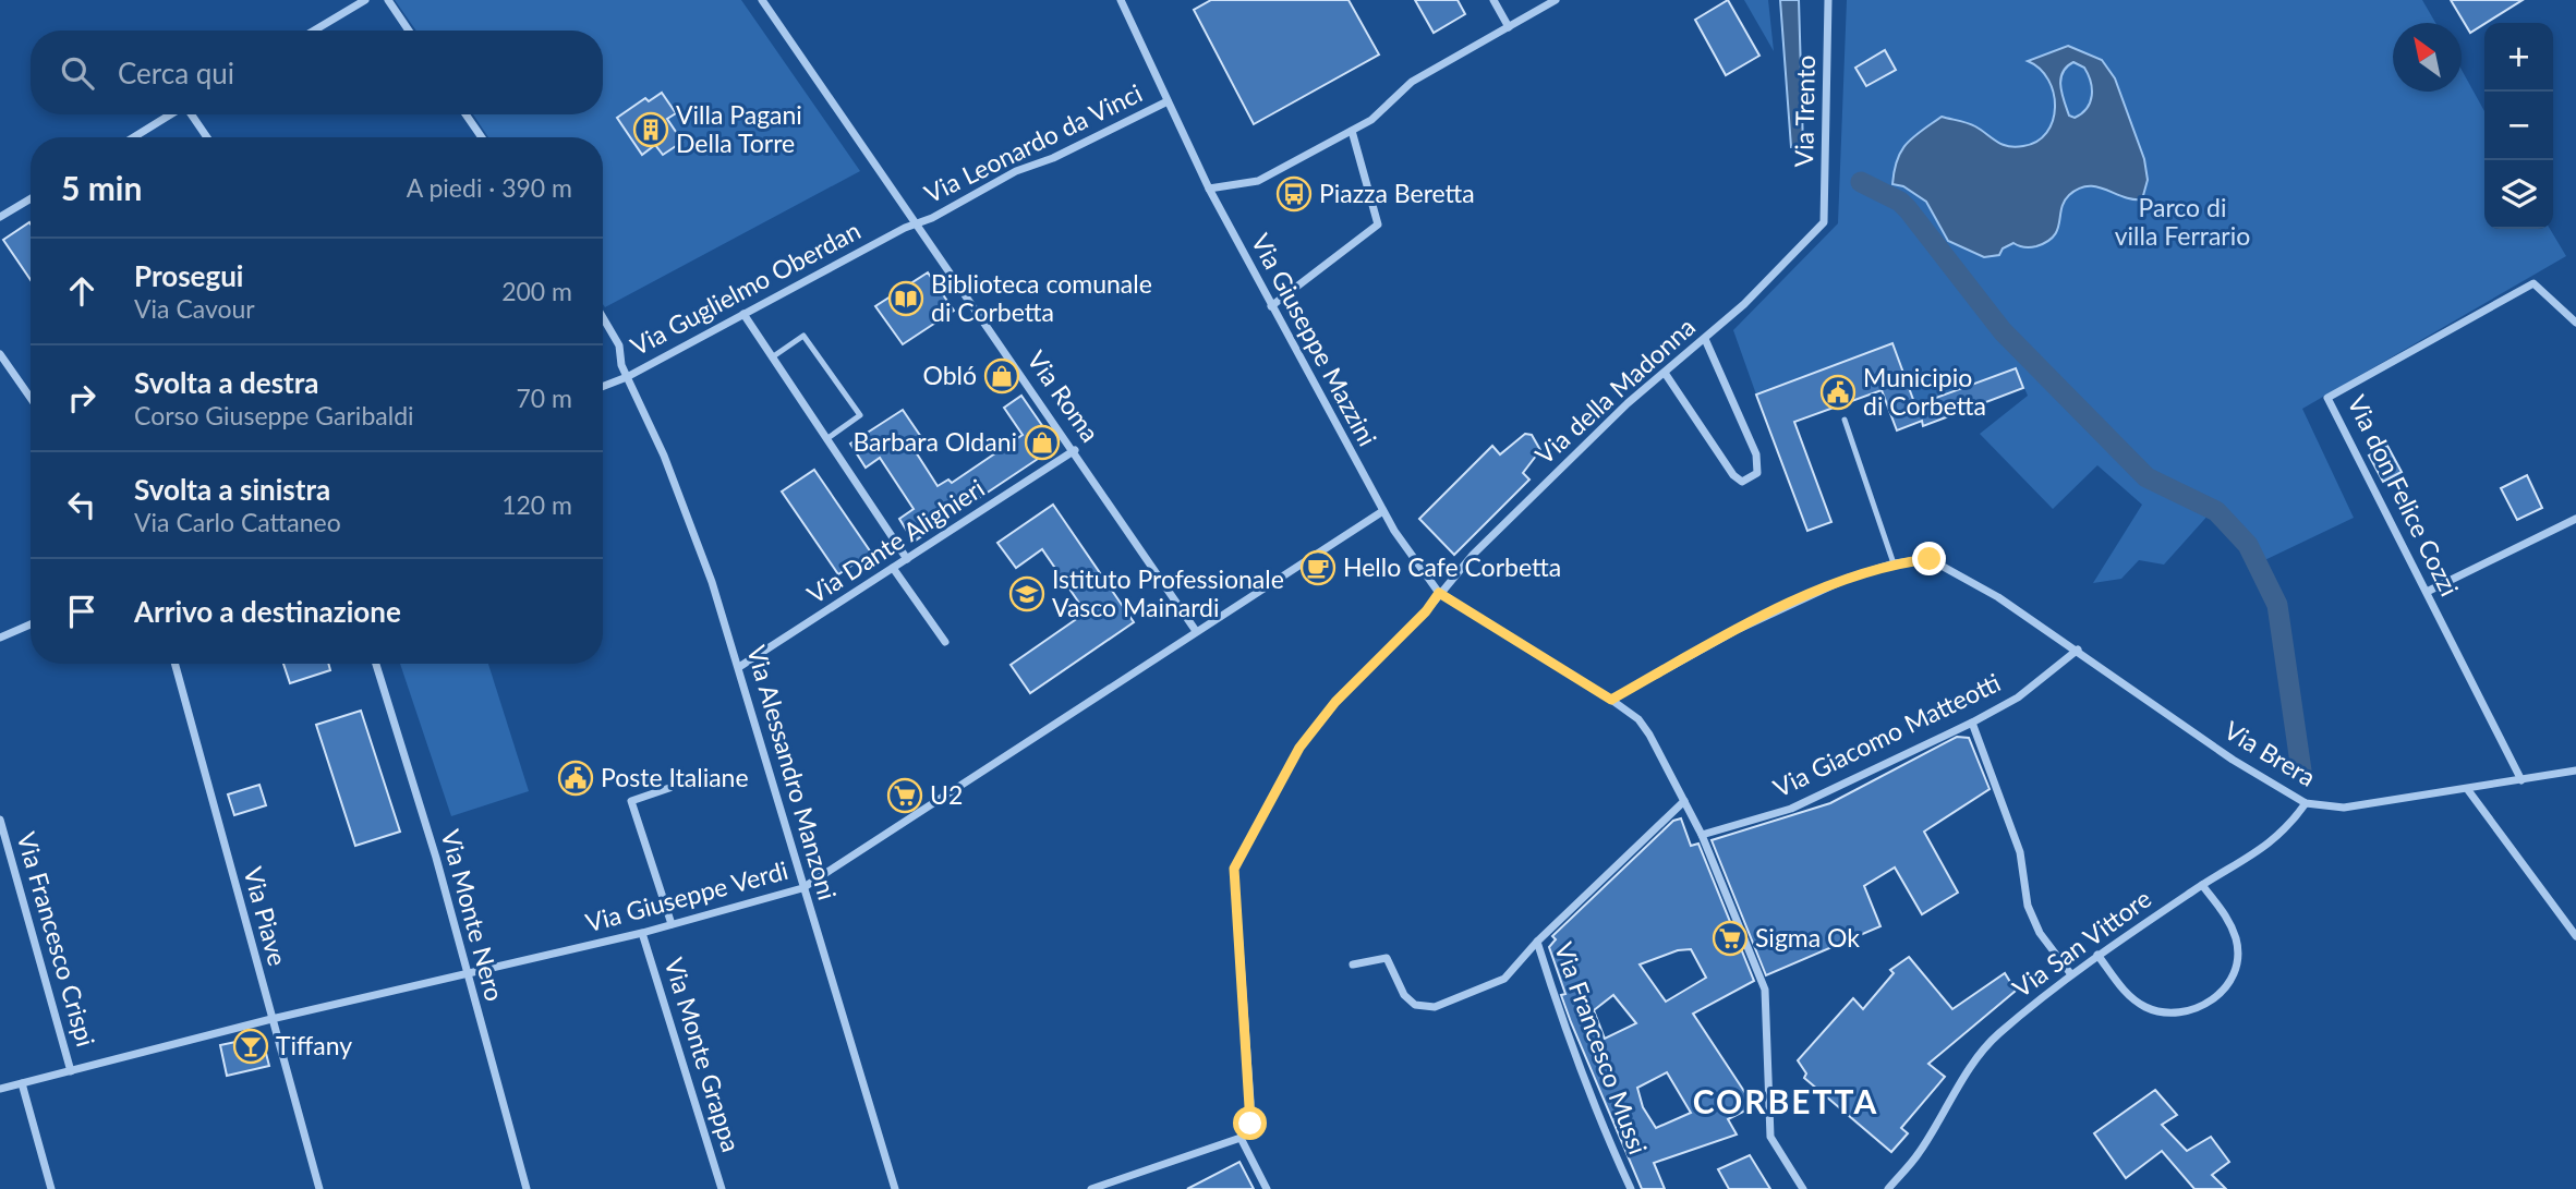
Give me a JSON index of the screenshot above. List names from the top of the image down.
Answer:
{
  "streets": {
    "street": [
      "Via Trento",
      "Via Leonardo da Vinci",
      "Via Guglielmo Oberdan",
      "Via Giuseppe Mazzini",
      "Via della Madonna",
      "Via Roma",
      "Via don Felice Cozzi",
      "Via Dante Alighieri",
      "Via Giacomo Matteotti",
      "Via Brera",
      "Via Alessandro Manzoni",
      "Via Giuseppe Verdi",
      "Via Monte Nero",
      "Via Piave",
      "Via Francesco Crispi",
      "Via San Vittore",
      "Via Francesco Mussi",
      "Via Monte Grappa"
    ]
  },
  "crossings": [
    ["Via Trento", "Via della Madonna"],
    ["Via Leonardo da Vinci", "Via Guglielmo Oberdan"],
    ["Via Leonardo da Vinci", "Via Giuseppe Mazzini"],
    ["Via Leonardo da Vinci", "Via Roma"],
    ["Via Guglielmo Oberdan", "Via Roma"],
    ["Via Guglielmo Oberdan", "Via Alessandro Manzoni"],
    ["Via Giuseppe Mazzini", "Via della Madonna"],
    ["Via Giuseppe Mazzini", "Via Giuseppe Verdi"],
    ["Via Roma", "Via Dante Alighieri"],
    ["Via Roma", "Via Giuseppe Verdi"],
    ["Via don Felice Cozzi", "Via Brera"],
    ["Via Dante Alighieri", "Via Alessandro Manzoni"],
    ["Via Giacomo Matteotti", "Via Brera"],
    ["Via Brera", "Via San Vittore"],
    ["Via Alessandro Manzoni", "Via Giuseppe Verdi"],
    ["Via Giuseppe Verdi", "Via Monte Nero"],
    ["Via Giuseppe Verdi", "Via Piave"],
    ["Via Giuseppe Verdi", "Via Francesco Crispi"],
    ["Via Giuseppe Verdi", "Via Monte Grappa"]
  ],
  "districts": ["CORBETTA"],
  "parks": ["Parco di villa Ferrario"],
  "places": {
    "building": ["Villa Pagani Della Torre"],
    "bus stop": ["Piazza Beretta"],
    "library": ["Biblioteca comunale di Corbetta"],
    "shop": ["Obló", "Barbara Oldani"],
    "public building": ["Municipio di Corbetta", "Poste Italiane"],
    "cafe": ["Hello Cafe Corbetta"],
    "school or university": ["Istituto Professionale Vasco Mainardi"],
    "supermarket": ["U2", "Sigma Ok"],
    "bar": ["Tiffany"]
  },
  "north": "top left",
  "page": {
    "map_buttons": ["+", "−"],
    "search": "Cerca qui",
    "heading": ["5 min", "A piedi · 390 m"],
    "list": [
      ["Prosegui", "Via Cavour", "200 m"],
      ["Svolta a destra", "Corso Giuseppe Garibaldi", "70 m"],
      ["Svolta a sinistra", "Via Carlo Cattaneo", "120 m"],
      "Arrivo a destinazione"
    ]
  }
}
